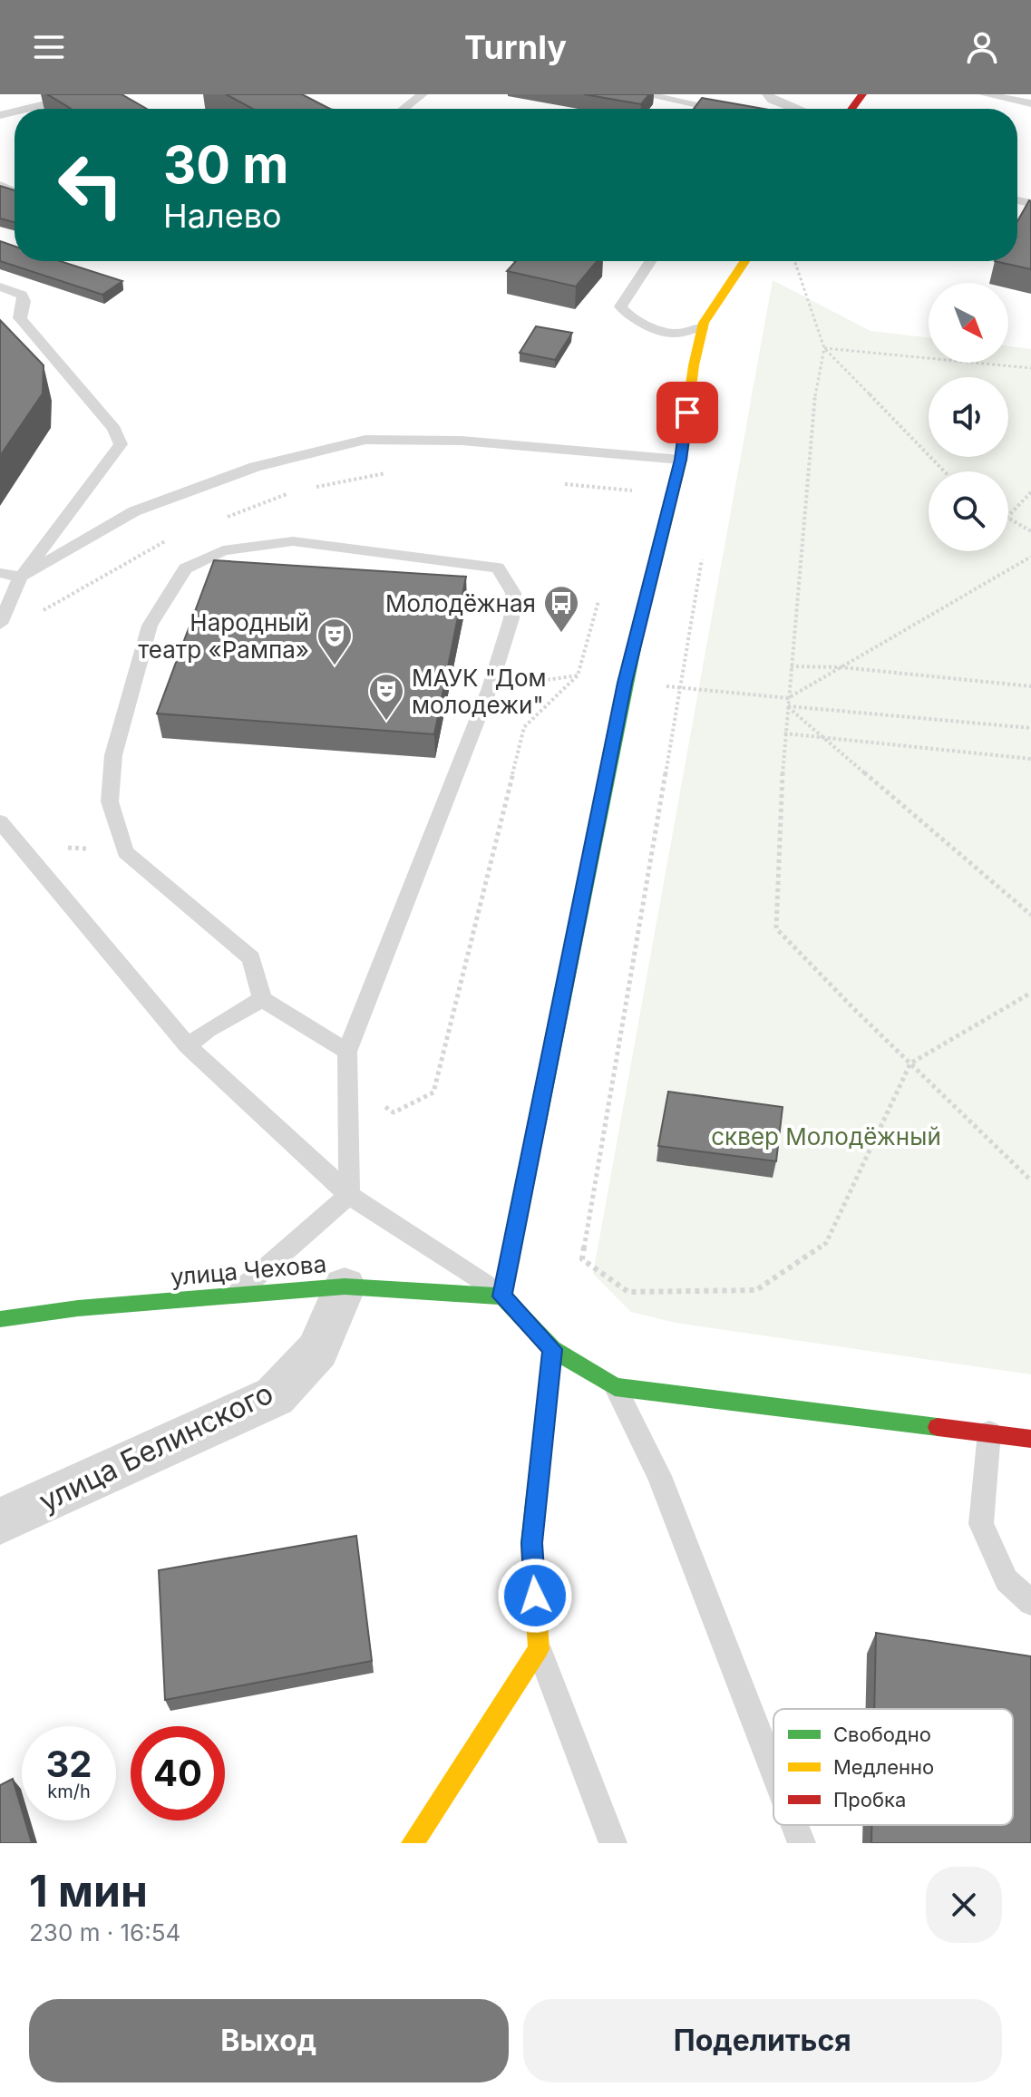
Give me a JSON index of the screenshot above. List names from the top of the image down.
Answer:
{
  "streets": {
    "street": ["улица Чехова", "улица Белинского"]
  },
  "crossings": [
    ["улица Чехова", "улица Белинского"]
  ],
  "parks": ["сквер Молодёжный"],
  "places": {
    "bus stop": ["Молодёжная"],
    "theatre": ["Народный театр «Рампа»", "МАУК \"Дом молодежи\""]
  },
  "legend": ["Свободно", "Медленно", "Пробка"],
  "north": "bottom right",
  "page": {
    "header": "Turnly",
    "turn": ["30 m", "Налево"],
    "speed": "32 km/h",
    "limit": "40",
    "heading": ["1 мин", "230 m · 16:54"],
    "buttons": ["Выход", "Поделиться"]
  }
}
